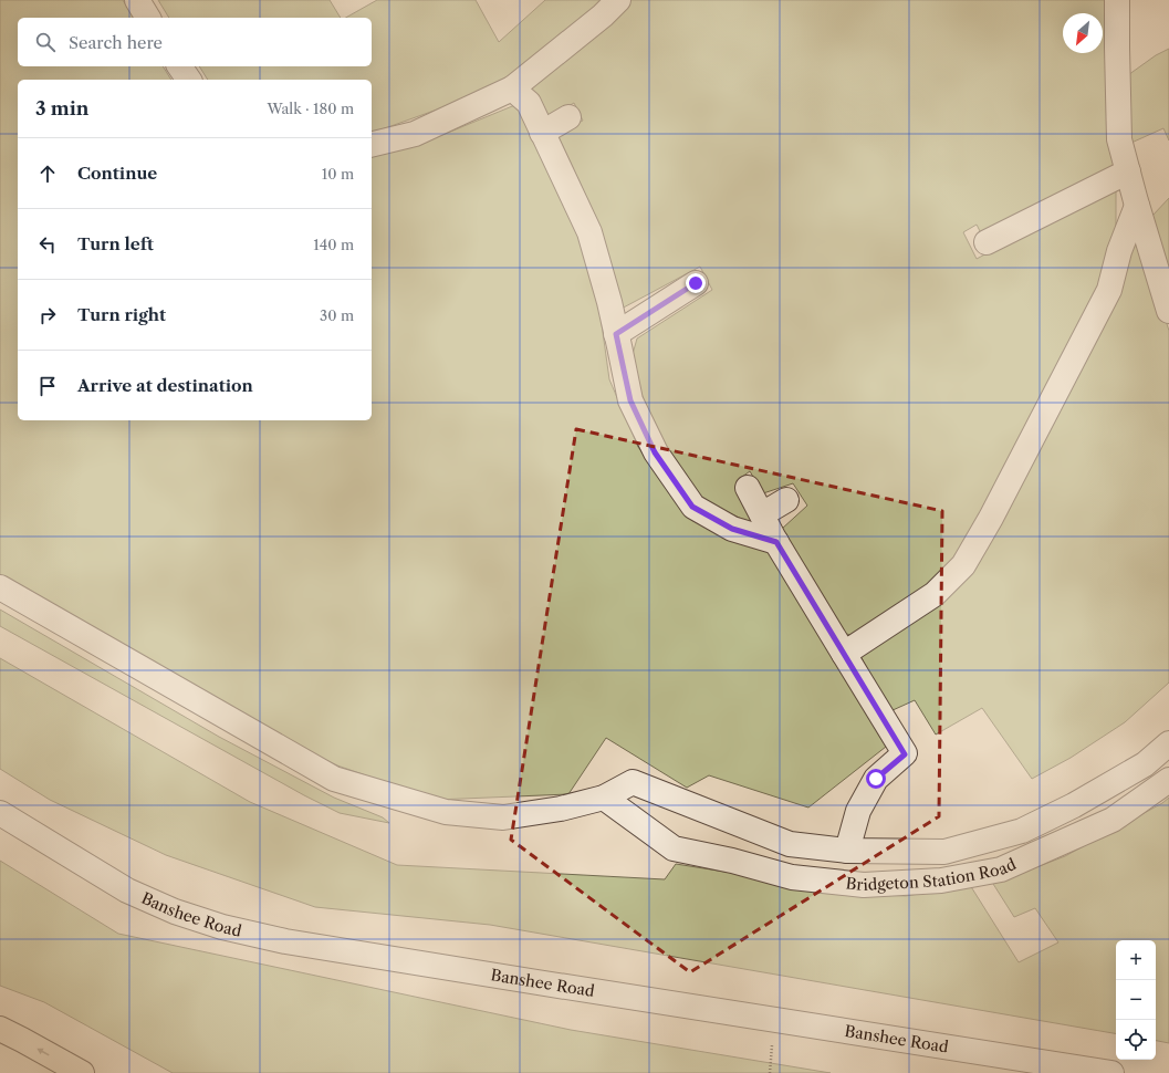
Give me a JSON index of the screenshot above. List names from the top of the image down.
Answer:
{
  "streets": {
    "street": ["Bridgeton Station Road", "Banshee Road"]
  },
  "north": "bottom left",
  "page": {
    "search": "Search here",
    "heading": ["3 min", "Walk · 180 m"],
    "list": [
      ["Continue", "10 m"],
      ["Turn left", "140 m"],
      ["Turn right", "30 m"],
      "Arrive at destination"
    ],
    "map_buttons": ["+", "−"]
  }
}
